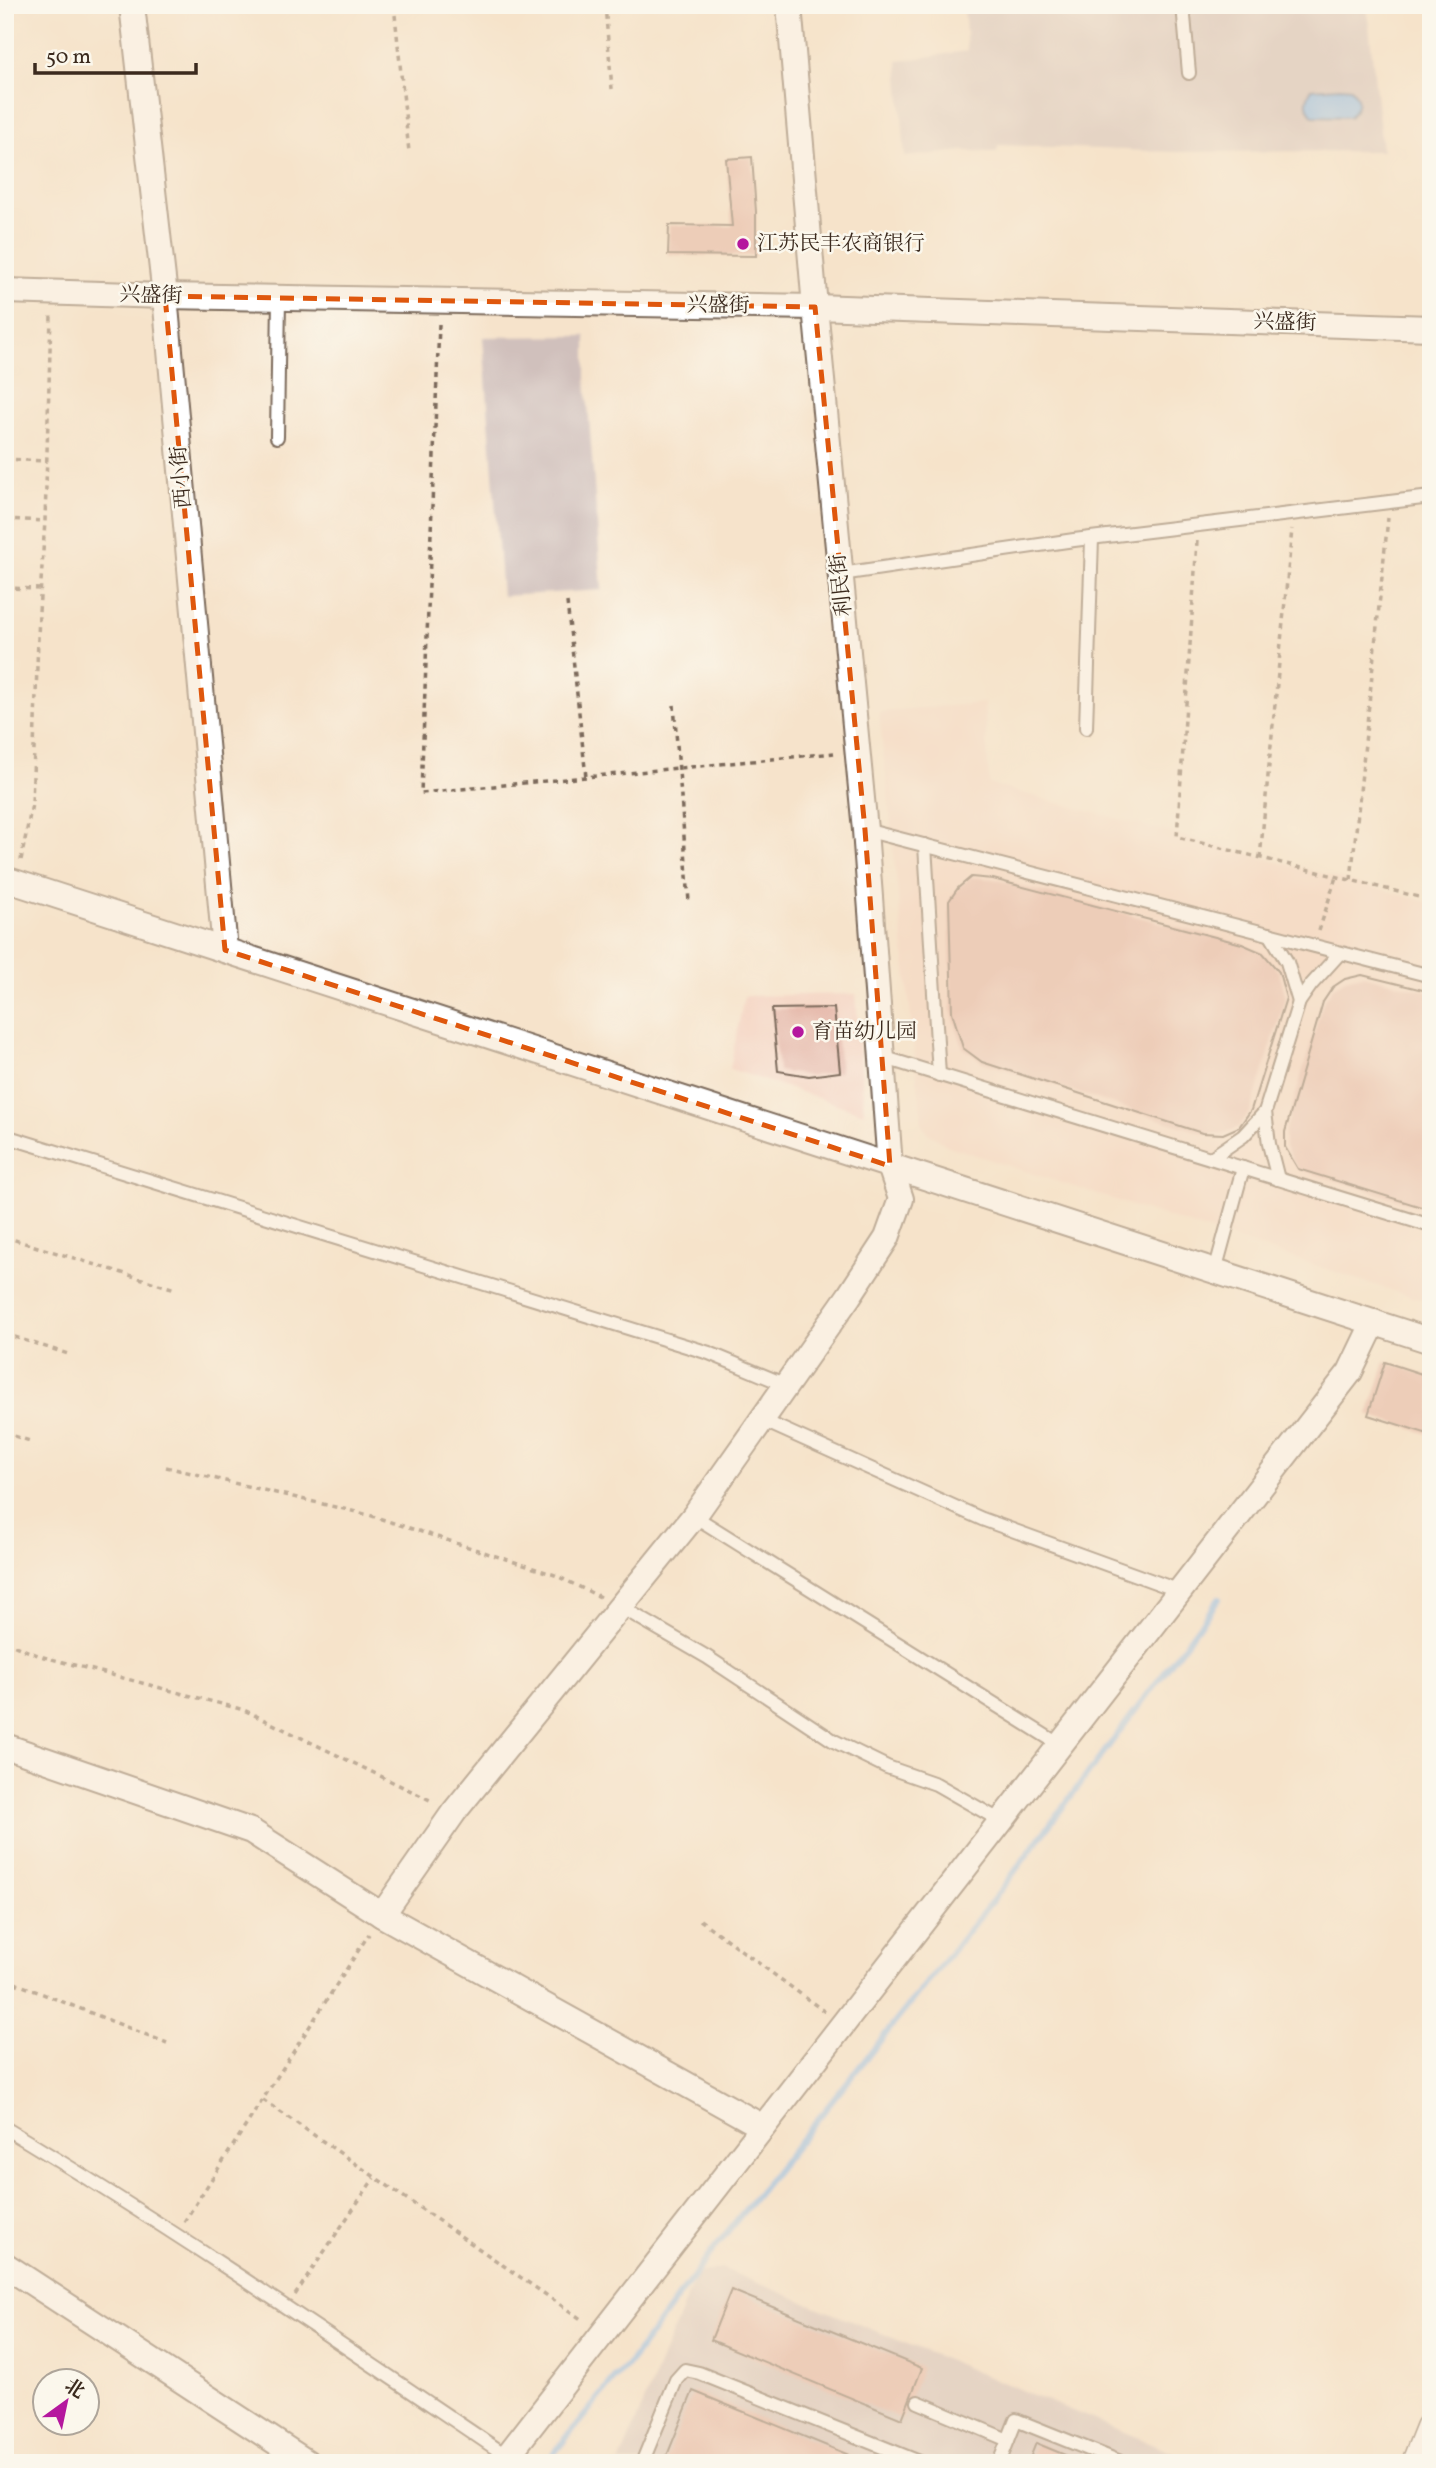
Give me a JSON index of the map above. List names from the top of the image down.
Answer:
{
  "streets": {
    "street": ["兴盛街", "西小街", "利民街"]
  },
  "crossings": [
    ["兴盛街", "西小街"],
    ["兴盛街", "利民街"]
  ],
  "places": ["江苏民丰农商银行", "育苗幼儿园"],
  "scale_bar": "50 m",
  "north": "top right"
}
